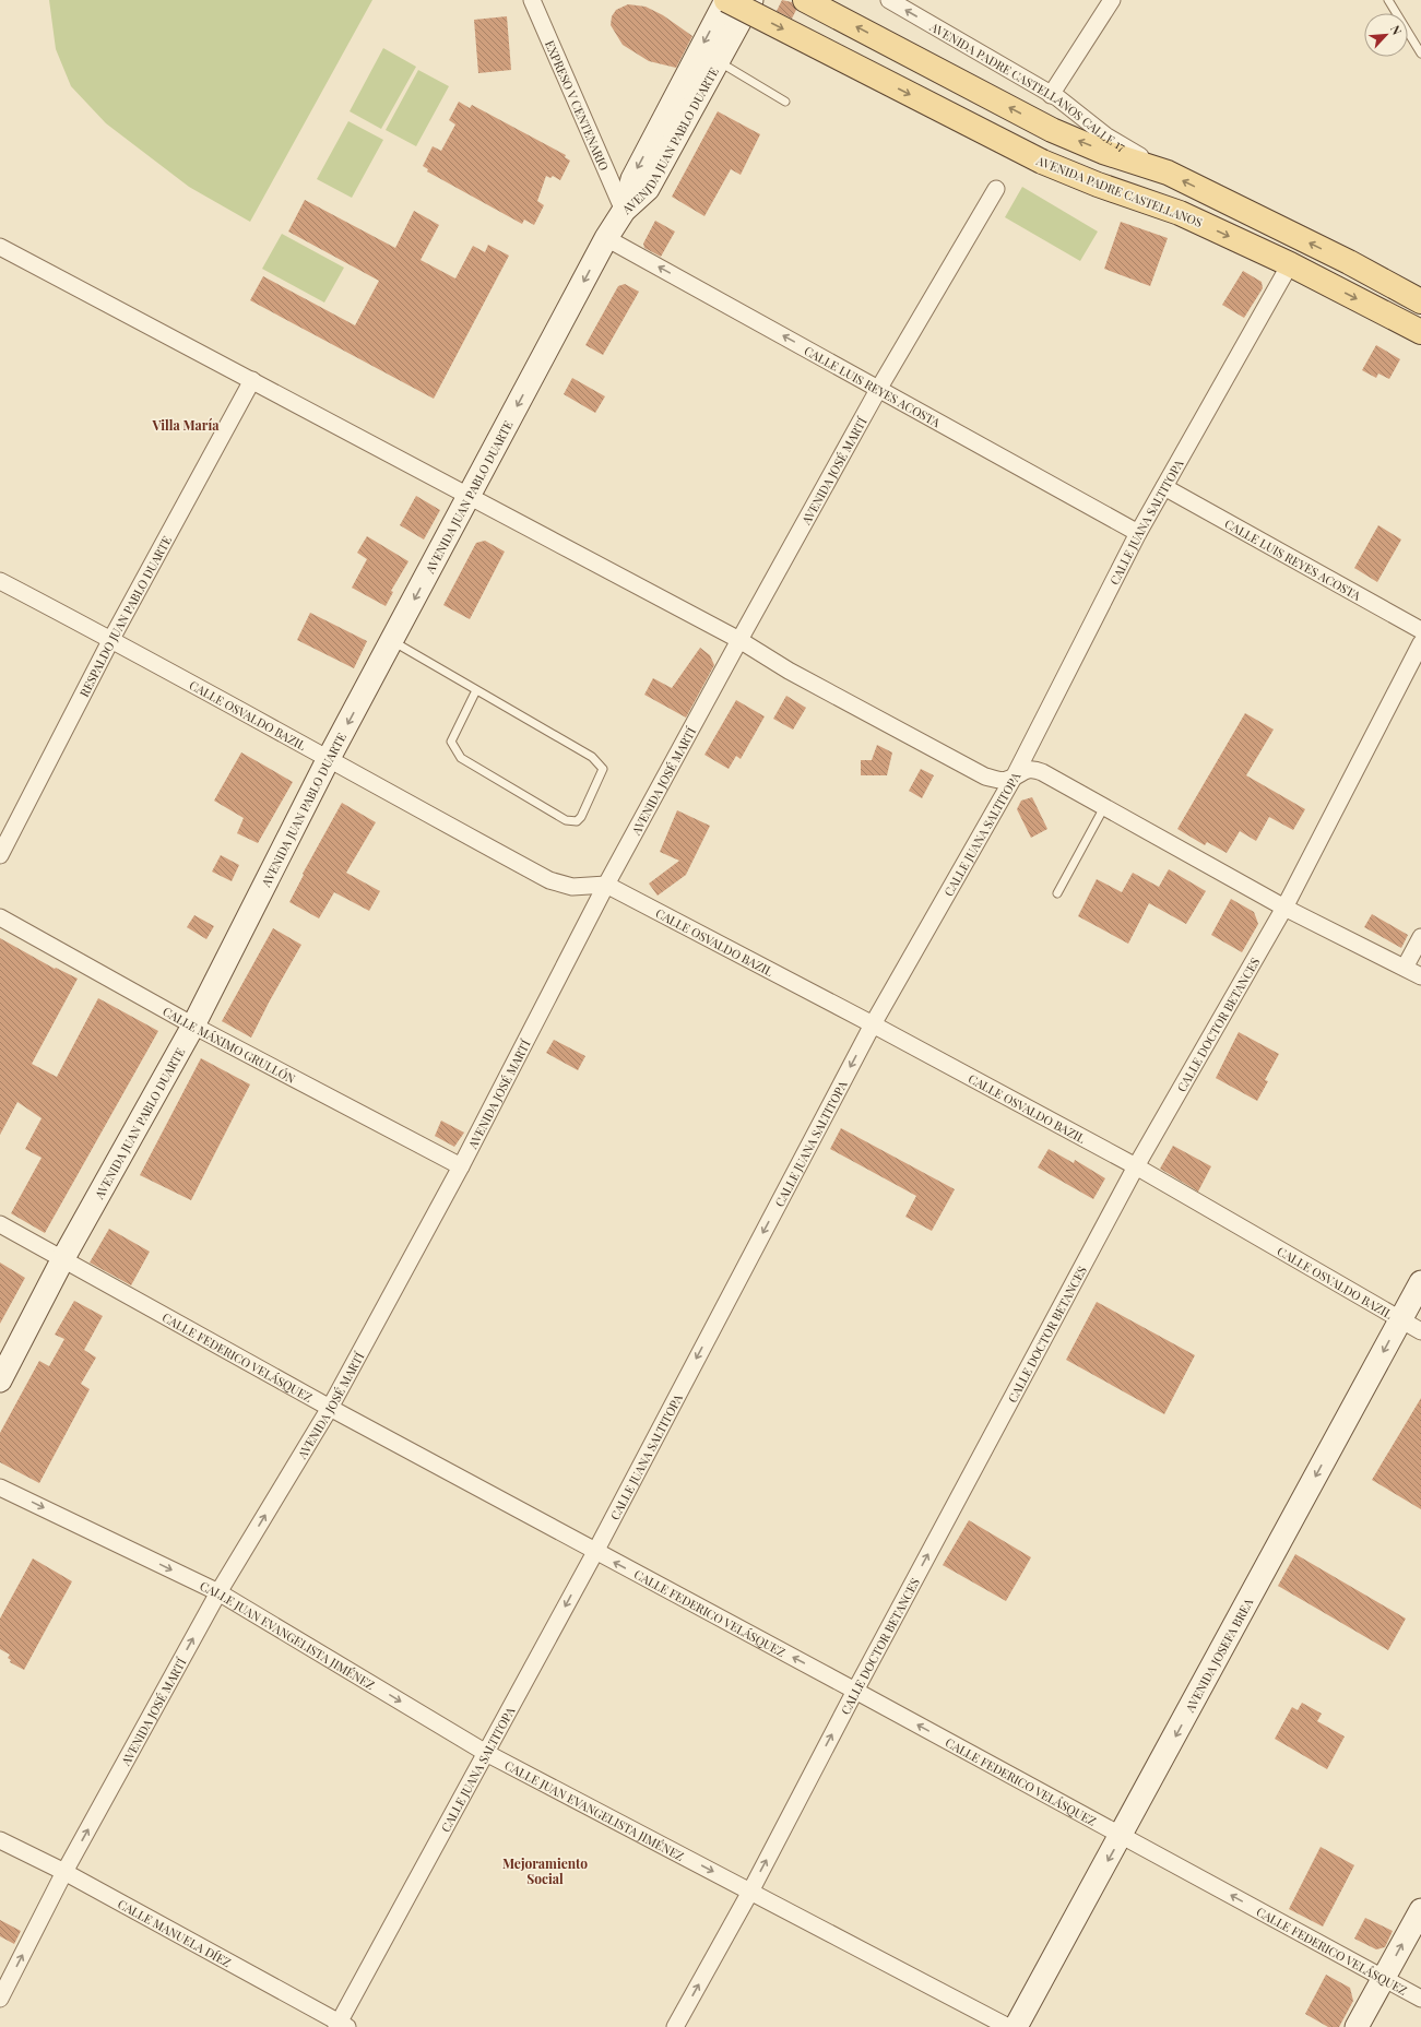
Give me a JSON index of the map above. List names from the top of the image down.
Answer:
{
  "streets": {
    "main road": ["AVENIDA JUAN PABLO DUARTE", "AVENIDA PADRE CASTELLANOS", "AVENIDA JOSEFA BREA"],
    "street": [
      "AVENIDA PADRE CASTELLANOS CALLE 17",
      "EXPRESO V CENTENARIO",
      "CALLE LUIS REYES ACOSTA",
      "AVENIDA JOSÉ MARTÍ",
      "CALLE JUANA SALTITOPA",
      "RESPALDO JUAN PABLO DUARTE",
      "CALLE OSVALDO BAZIL",
      "CALLE DOCTOR BETANCES",
      "CALLE MÁXIMO GRULLÓN",
      "CALLE FEDERICO VELÁSQUEZ",
      "CALLE JUAN EVANGELISTA JIMÉNEZ",
      "CALLE MANUELA DÍEZ"
    ]
  },
  "crossings": [
    ["EXPRESO V CENTENARIO", "AVENIDA JUAN PABLO DUARTE"],
    ["AVENIDA JUAN PABLO DUARTE", "AVENIDA PADRE CASTELLANOS"],
    ["AVENIDA JUAN PABLO DUARTE", "CALLE LUIS REYES ACOSTA"],
    ["AVENIDA JUAN PABLO DUARTE", "CALLE OSVALDO BAZIL"],
    ["AVENIDA JUAN PABLO DUARTE", "CALLE MÁXIMO GRULLÓN"],
    ["AVENIDA JUAN PABLO DUARTE", "CALLE FEDERICO VELÁSQUEZ"],
    ["AVENIDA PADRE CASTELLANOS", "CALLE JUANA SALTITOPA"],
    ["CALLE LUIS REYES ACOSTA", "AVENIDA JOSÉ MARTÍ"],
    ["CALLE LUIS REYES ACOSTA", "CALLE JUANA SALTITOPA"],
    ["AVENIDA JOSÉ MARTÍ", "CALLE OSVALDO BAZIL"],
    ["AVENIDA JOSÉ MARTÍ", "CALLE MÁXIMO GRULLÓN"],
    ["AVENIDA JOSÉ MARTÍ", "CALLE FEDERICO VELÁSQUEZ"],
    ["AVENIDA JOSÉ MARTÍ", "CALLE JUAN EVANGELISTA JIMÉNEZ"],
    ["AVENIDA JOSÉ MARTÍ", "CALLE MANUELA DÍEZ"],
    ["CALLE JUANA SALTITOPA", "CALLE OSVALDO BAZIL"],
    ["CALLE JUANA SALTITOPA", "CALLE FEDERICO VELÁSQUEZ"],
    ["CALLE JUANA SALTITOPA", "CALLE JUAN EVANGELISTA JIMÉNEZ"],
    ["CALLE JUANA SALTITOPA", "CALLE MANUELA DÍEZ"],
    ["RESPALDO JUAN PABLO DUARTE", "CALLE OSVALDO BAZIL"],
    ["CALLE OSVALDO BAZIL", "CALLE DOCTOR BETANCES"],
    ["CALLE OSVALDO BAZIL", "AVENIDA JOSEFA BREA"],
    ["CALLE DOCTOR BETANCES", "CALLE FEDERICO VELÁSQUEZ"],
    ["CALLE DOCTOR BETANCES", "CALLE JUAN EVANGELISTA JIMÉNEZ"],
    ["CALLE FEDERICO VELÁSQUEZ", "AVENIDA JOSEFA BREA"]
  ],
  "one_way": [
    "AVENIDA PADRE CASTELLANOS CALLE 17",
    "AVENIDA JUAN PABLO DUARTE",
    "CALLE JUANA SALTITOPA",
    "CALLE DOCTOR BETANCES",
    "CALLE FEDERICO VELÁSQUEZ",
    "CALLE JUAN EVANGELISTA JIMÉNEZ",
    "AVENIDA JOSEFA BREA"
  ],
  "districts": ["Villa María", "Mejoramiento Social"],
  "north": "top right"
}
